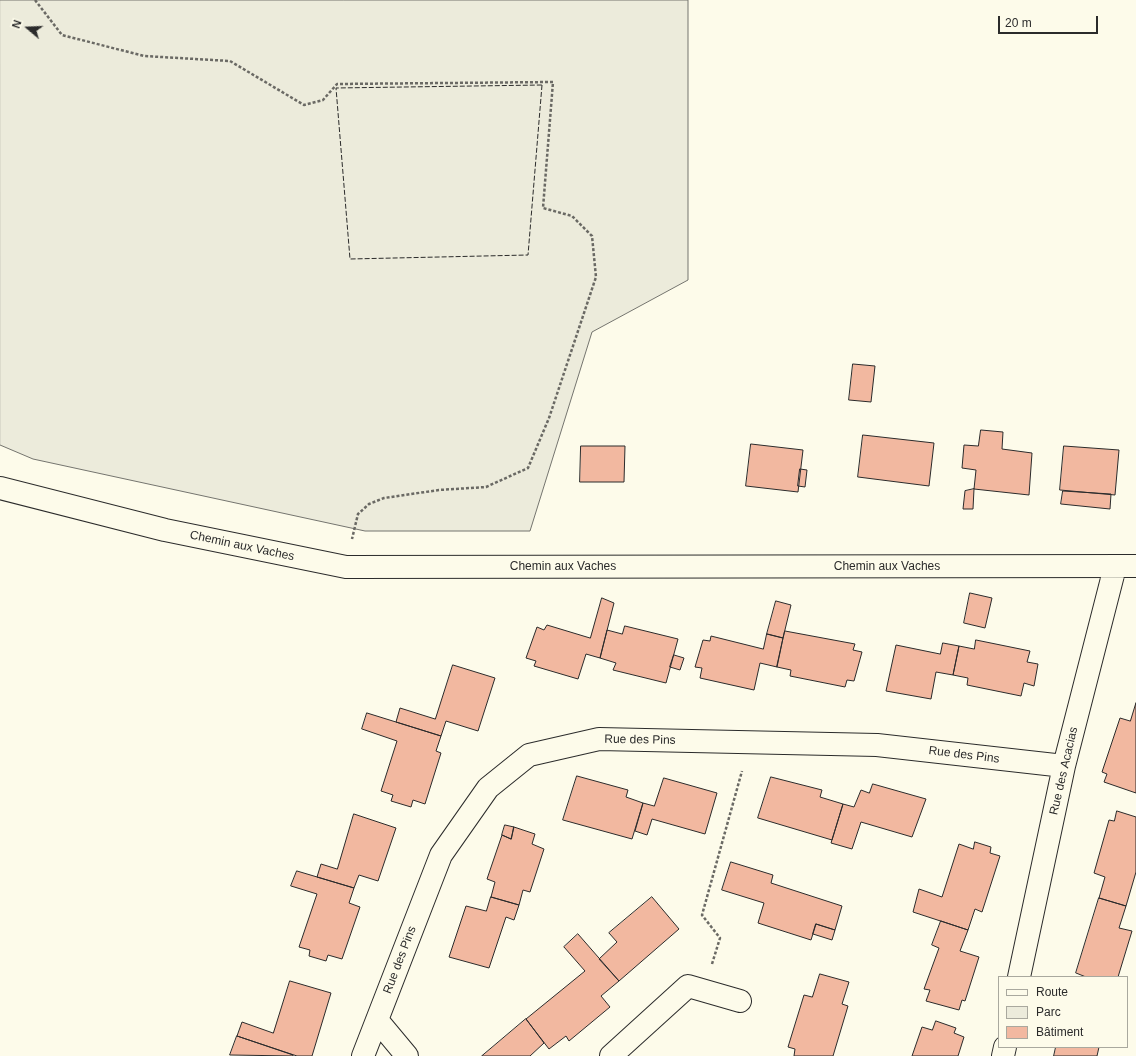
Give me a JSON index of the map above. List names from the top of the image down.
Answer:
{
  "streets": {
    "street": ["Chemin aux Vaches", "Rue des Pins", "Rue des Acacias"]
  },
  "crossings": [
    ["Chemin aux Vaches", "Rue des Acacias"],
    ["Rue des Pins", "Rue des Acacias"]
  ],
  "legend": ["Route", "Parc", "Bâtiment"],
  "scale_bar": "20 m",
  "north": "left"
}
